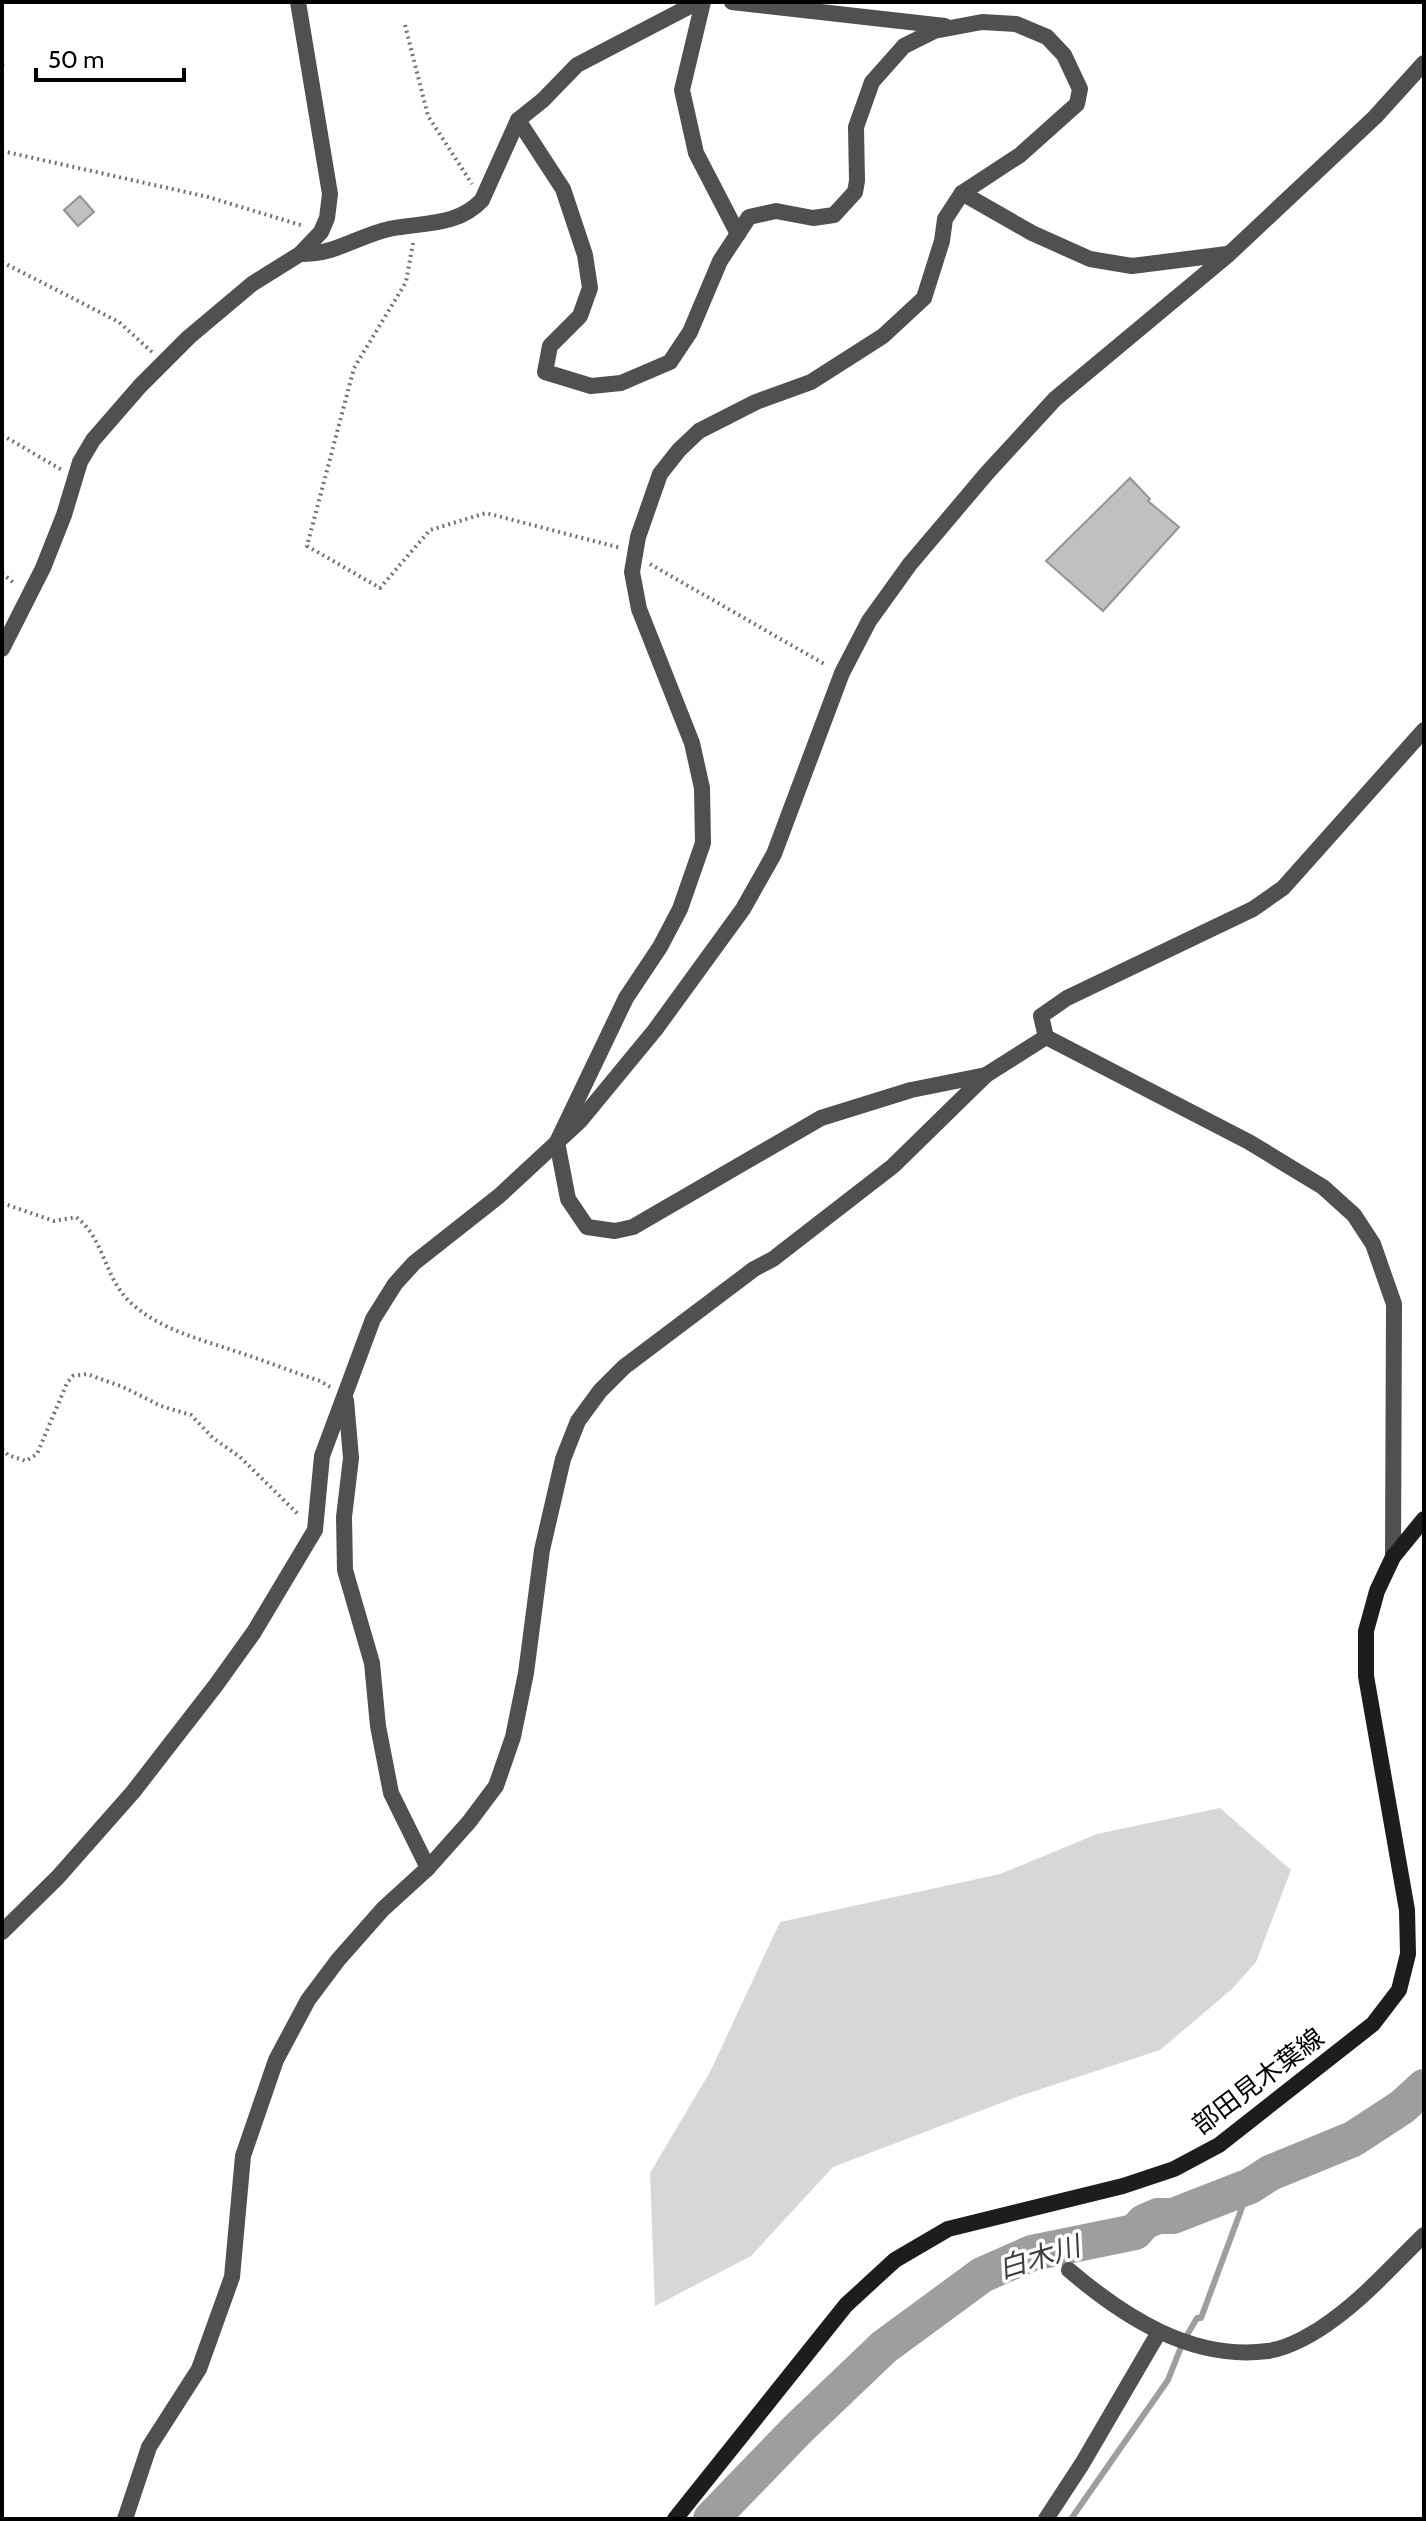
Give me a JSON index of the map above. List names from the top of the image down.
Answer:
{
  "streets": {
    "main road": ["部田見木葉線"]
  },
  "water": ["白木川"],
  "scale_bar": "50 m"
}
